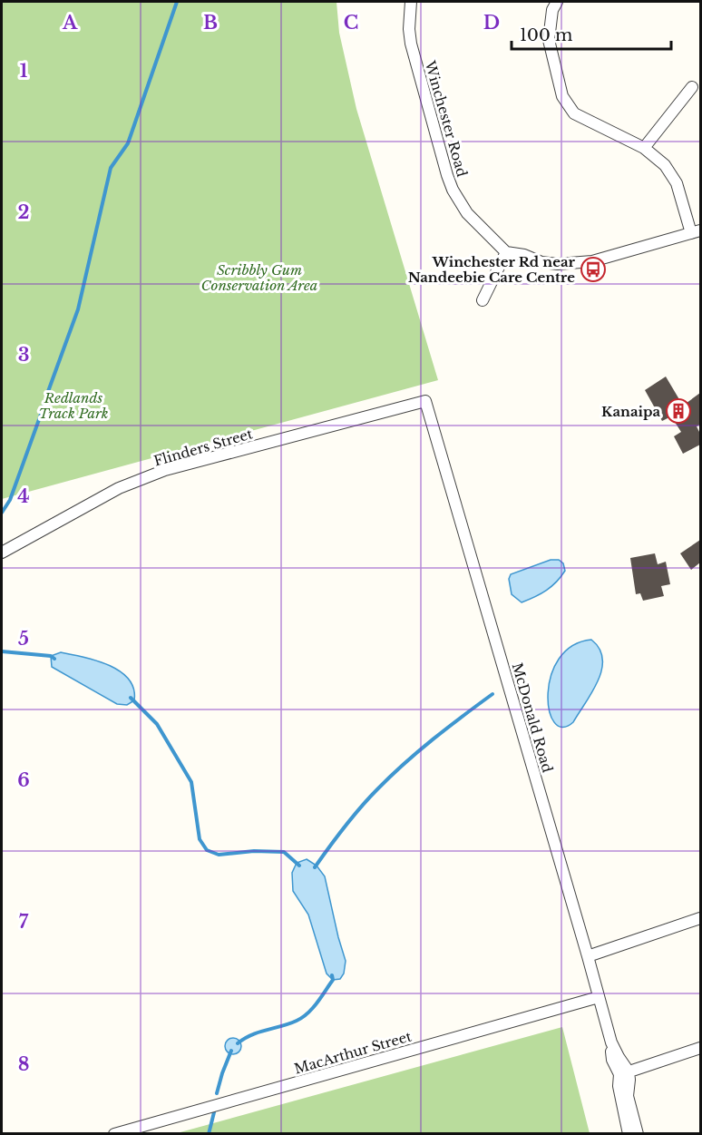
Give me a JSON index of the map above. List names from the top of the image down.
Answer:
{
  "streets": {
    "street": [
      "Winchester Road",
      "Flinders Street",
      "McDonald Road",
      "MacArthur Street"
    ]
  },
  "crossings": [
    ["Flinders Street", "McDonald Road"],
    ["McDonald Road", "MacArthur Street"]
  ],
  "parks": ["Scribbly Gum Conservation Area", "Redlands Track Park"],
  "places": {
    "bus stop": ["Winchester Rd near Nandeebie Care Centre"],
    "building": ["Kanaipa"]
  },
  "scale_bar": "100 m",
  "grid": {
    "columns": [
      "A",
      "B",
      "C",
      "D"
    ],
    "rows": [
      "1",
      "2",
      "3",
      "4",
      "5",
      "6",
      "7",
      "8"
    ]
  }
}
